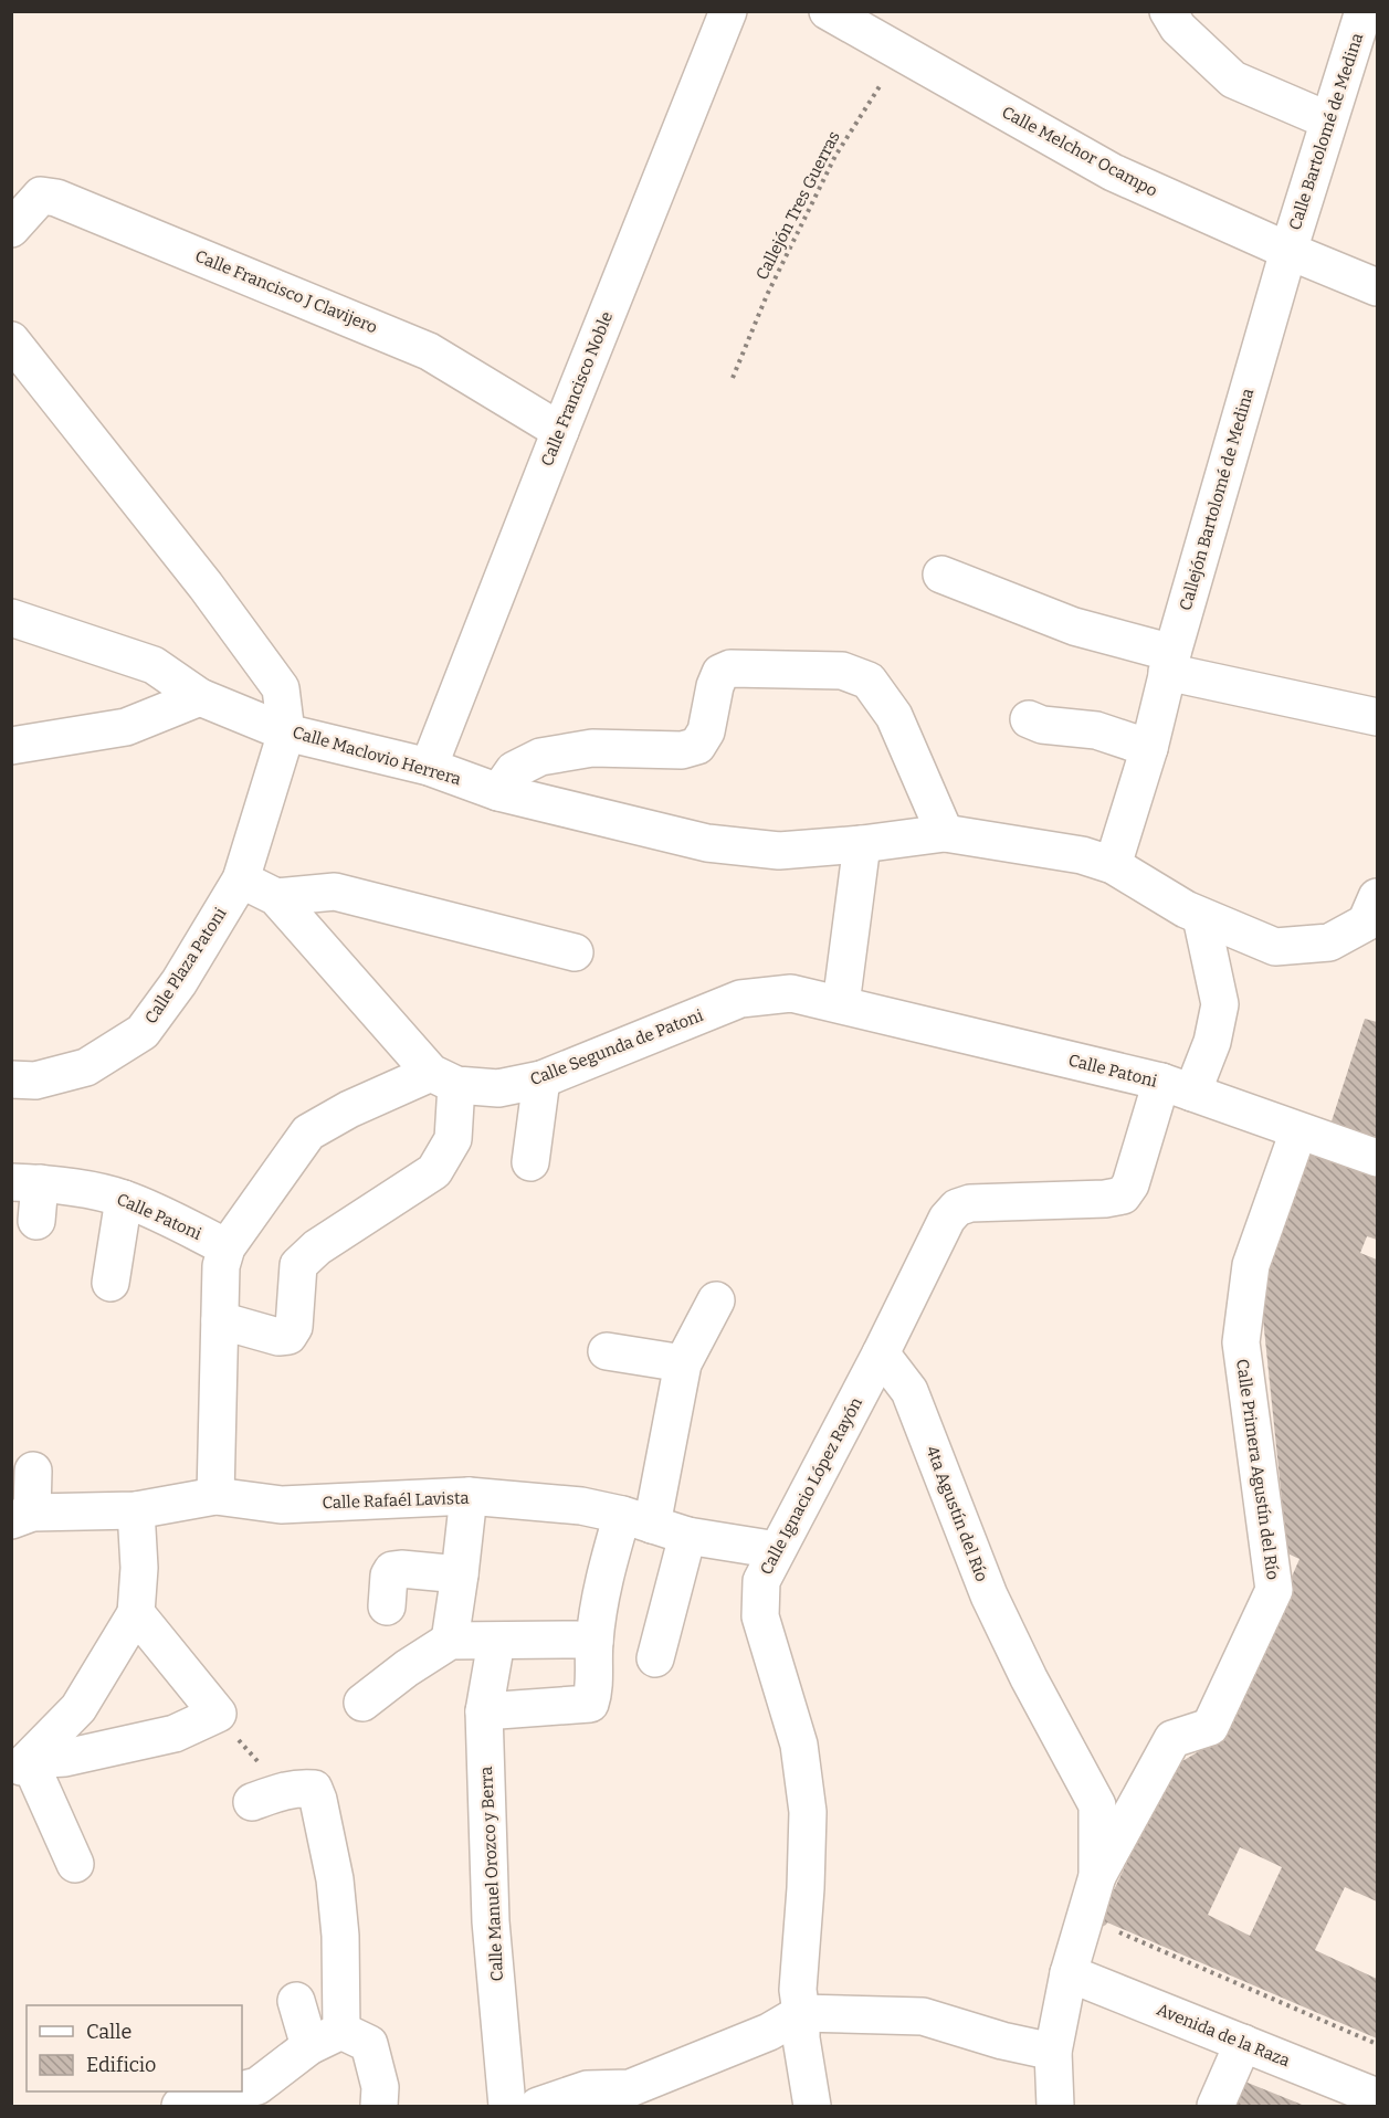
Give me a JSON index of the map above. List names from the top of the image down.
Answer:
{
  "streets": {
    "street": [
      "Calle Bartolomé de Medina",
      "Calle Melchor Ocampo",
      "Calle Francisco J Clavijero",
      "Calle Francisco Noble",
      "Callejón Bartolomé de Medina",
      "Calle Maclovio Herrera",
      "Calle Plaza Patoni",
      "Calle Segunda de Patoni",
      "Calle Patoni",
      "Calle Primera Agustín del Río",
      "Calle Ignacio López Rayón",
      "Calle Rafaél Lavista",
      "4ta Agustín del Río",
      "Calle Manuel Orozco y Berra",
      "Avenida de la Raza"
    ],
    "path": ["Callejón Tres Guerras"]
  },
  "crossings": [
    ["Calle Bartolomé de Medina", "Calle Melchor Ocampo"],
    ["Calle Bartolomé de Medina", "Callejón Bartolomé de Medina"],
    ["Calle Melchor Ocampo", "Callejón Tres Guerras"],
    ["Calle Melchor Ocampo", "Callejón Bartolomé de Medina"],
    ["Calle Francisco J Clavijero", "Calle Francisco Noble"],
    ["Calle Francisco Noble", "Calle Maclovio Herrera"],
    ["Callejón Bartolomé de Medina", "Calle Maclovio Herrera"],
    ["Calle Maclovio Herrera", "Calle Plaza Patoni"],
    ["Calle Segunda de Patoni", "Calle Patoni"],
    ["Calle Patoni", "Calle Primera Agustín del Río"],
    ["Calle Primera Agustín del Río", "4ta Agustín del Río"],
    ["Calle Ignacio López Rayón", "Calle Rafaél Lavista"],
    ["Calle Ignacio López Rayón", "4ta Agustín del Río"],
    ["4ta Agustín del Río", "Avenida de la Raza"]
  ],
  "legend": ["Calle", "Edificio"]
}
